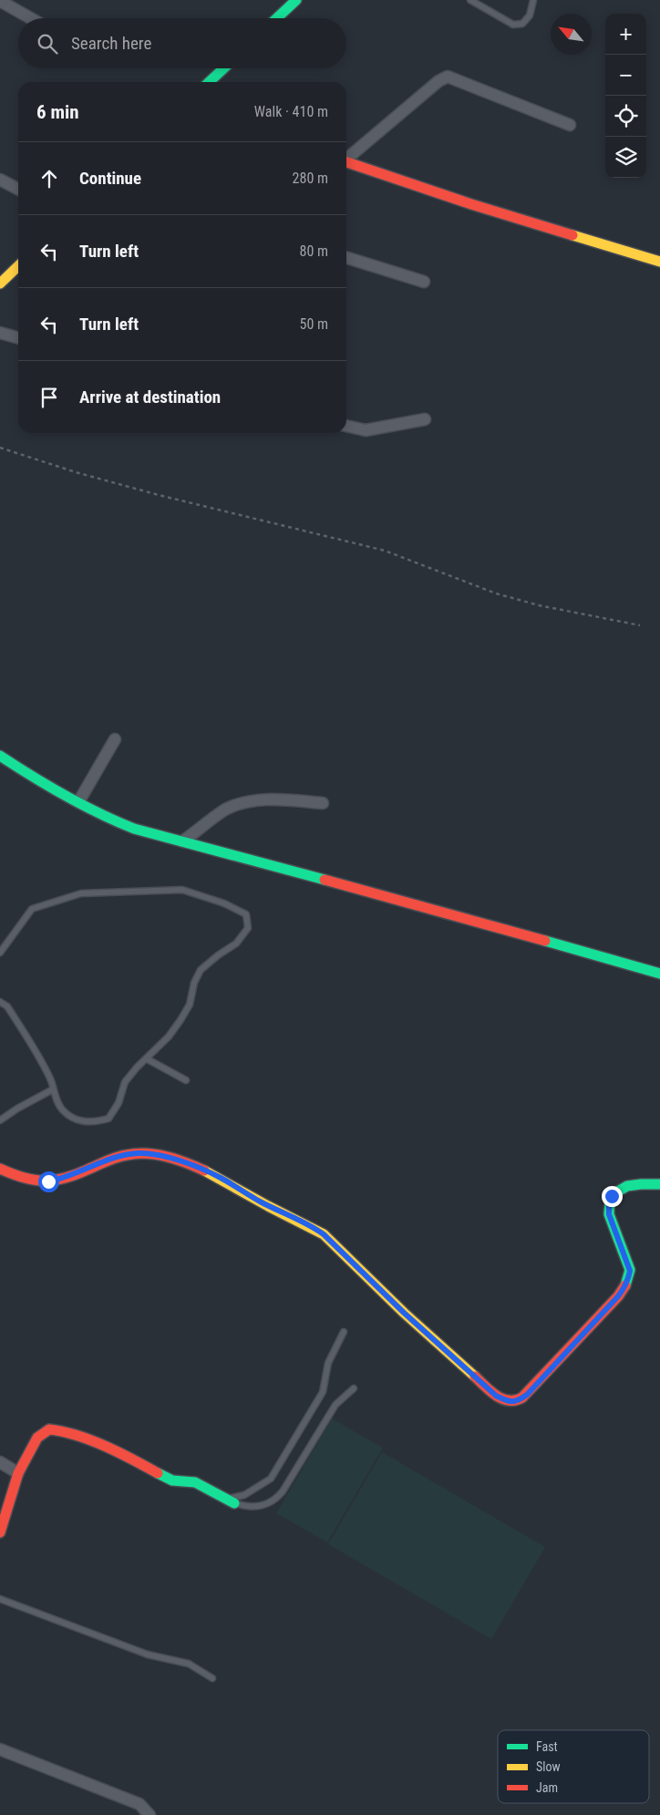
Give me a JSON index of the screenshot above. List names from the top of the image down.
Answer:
{
  "legend": ["Fast", "Slow", "Jam"],
  "north": "top left",
  "page": {
    "map_buttons": ["+", "−"],
    "search": "Search here",
    "heading": ["6 min", "Walk · 410 m"],
    "list": [
      ["Continue", "280 m"],
      ["Turn left", "80 m"],
      ["Turn left", "50 m"],
      "Arrive at destination"
    ]
  }
}
